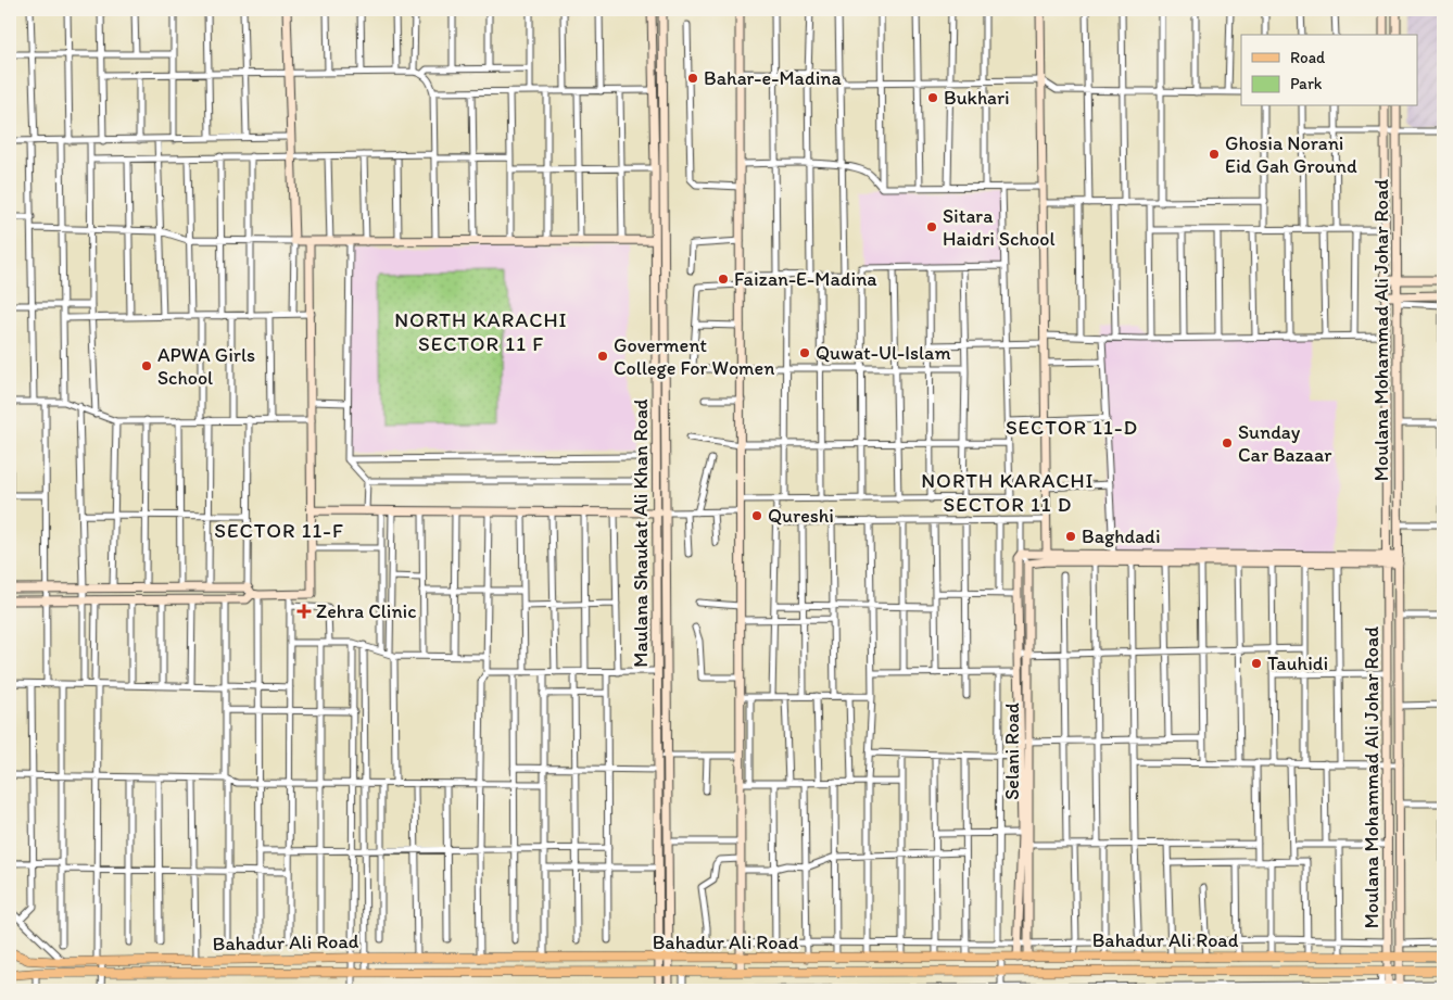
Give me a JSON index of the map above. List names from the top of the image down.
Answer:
{
  "streets": {
    "main road": ["Bahadur Ali Road"],
    "street": ["Moulana Mohammad Ali Johar Road", "Maulana Shaukat Ali Khan Road", "Selani Road"]
  },
  "crossings": [
    ["Moulana Mohammad Ali Johar Road", "Bahadur Ali Road"],
    ["Maulana Shaukat Ali Khan Road", "Bahadur Ali Road"],
    ["Selani Road", "Bahadur Ali Road"]
  ],
  "districts": [
    "NORTH KARACHI SECTOR 11 F",
    "SECTOR 11-D",
    "NORTH KARACHI SECTOR 11 D",
    "SECTOR 11-F"
  ],
  "places": {
    "other": [
      "Bahar-e-Madina",
      "Bukhari",
      "Ghosia Norani Eid Gah Ground",
      "Sitara Haidri School",
      "Faizan-E-Madina",
      "Quwat-Ul-Islam",
      "Goverment College For Women",
      "APWA Girls School",
      "Sunday Car Bazaar",
      "Qureshi",
      "Baghdadi",
      "Tauhidi"
    ],
    "health": ["Zehra Clinic"]
  },
  "legend": ["Road", "Park"]
}
